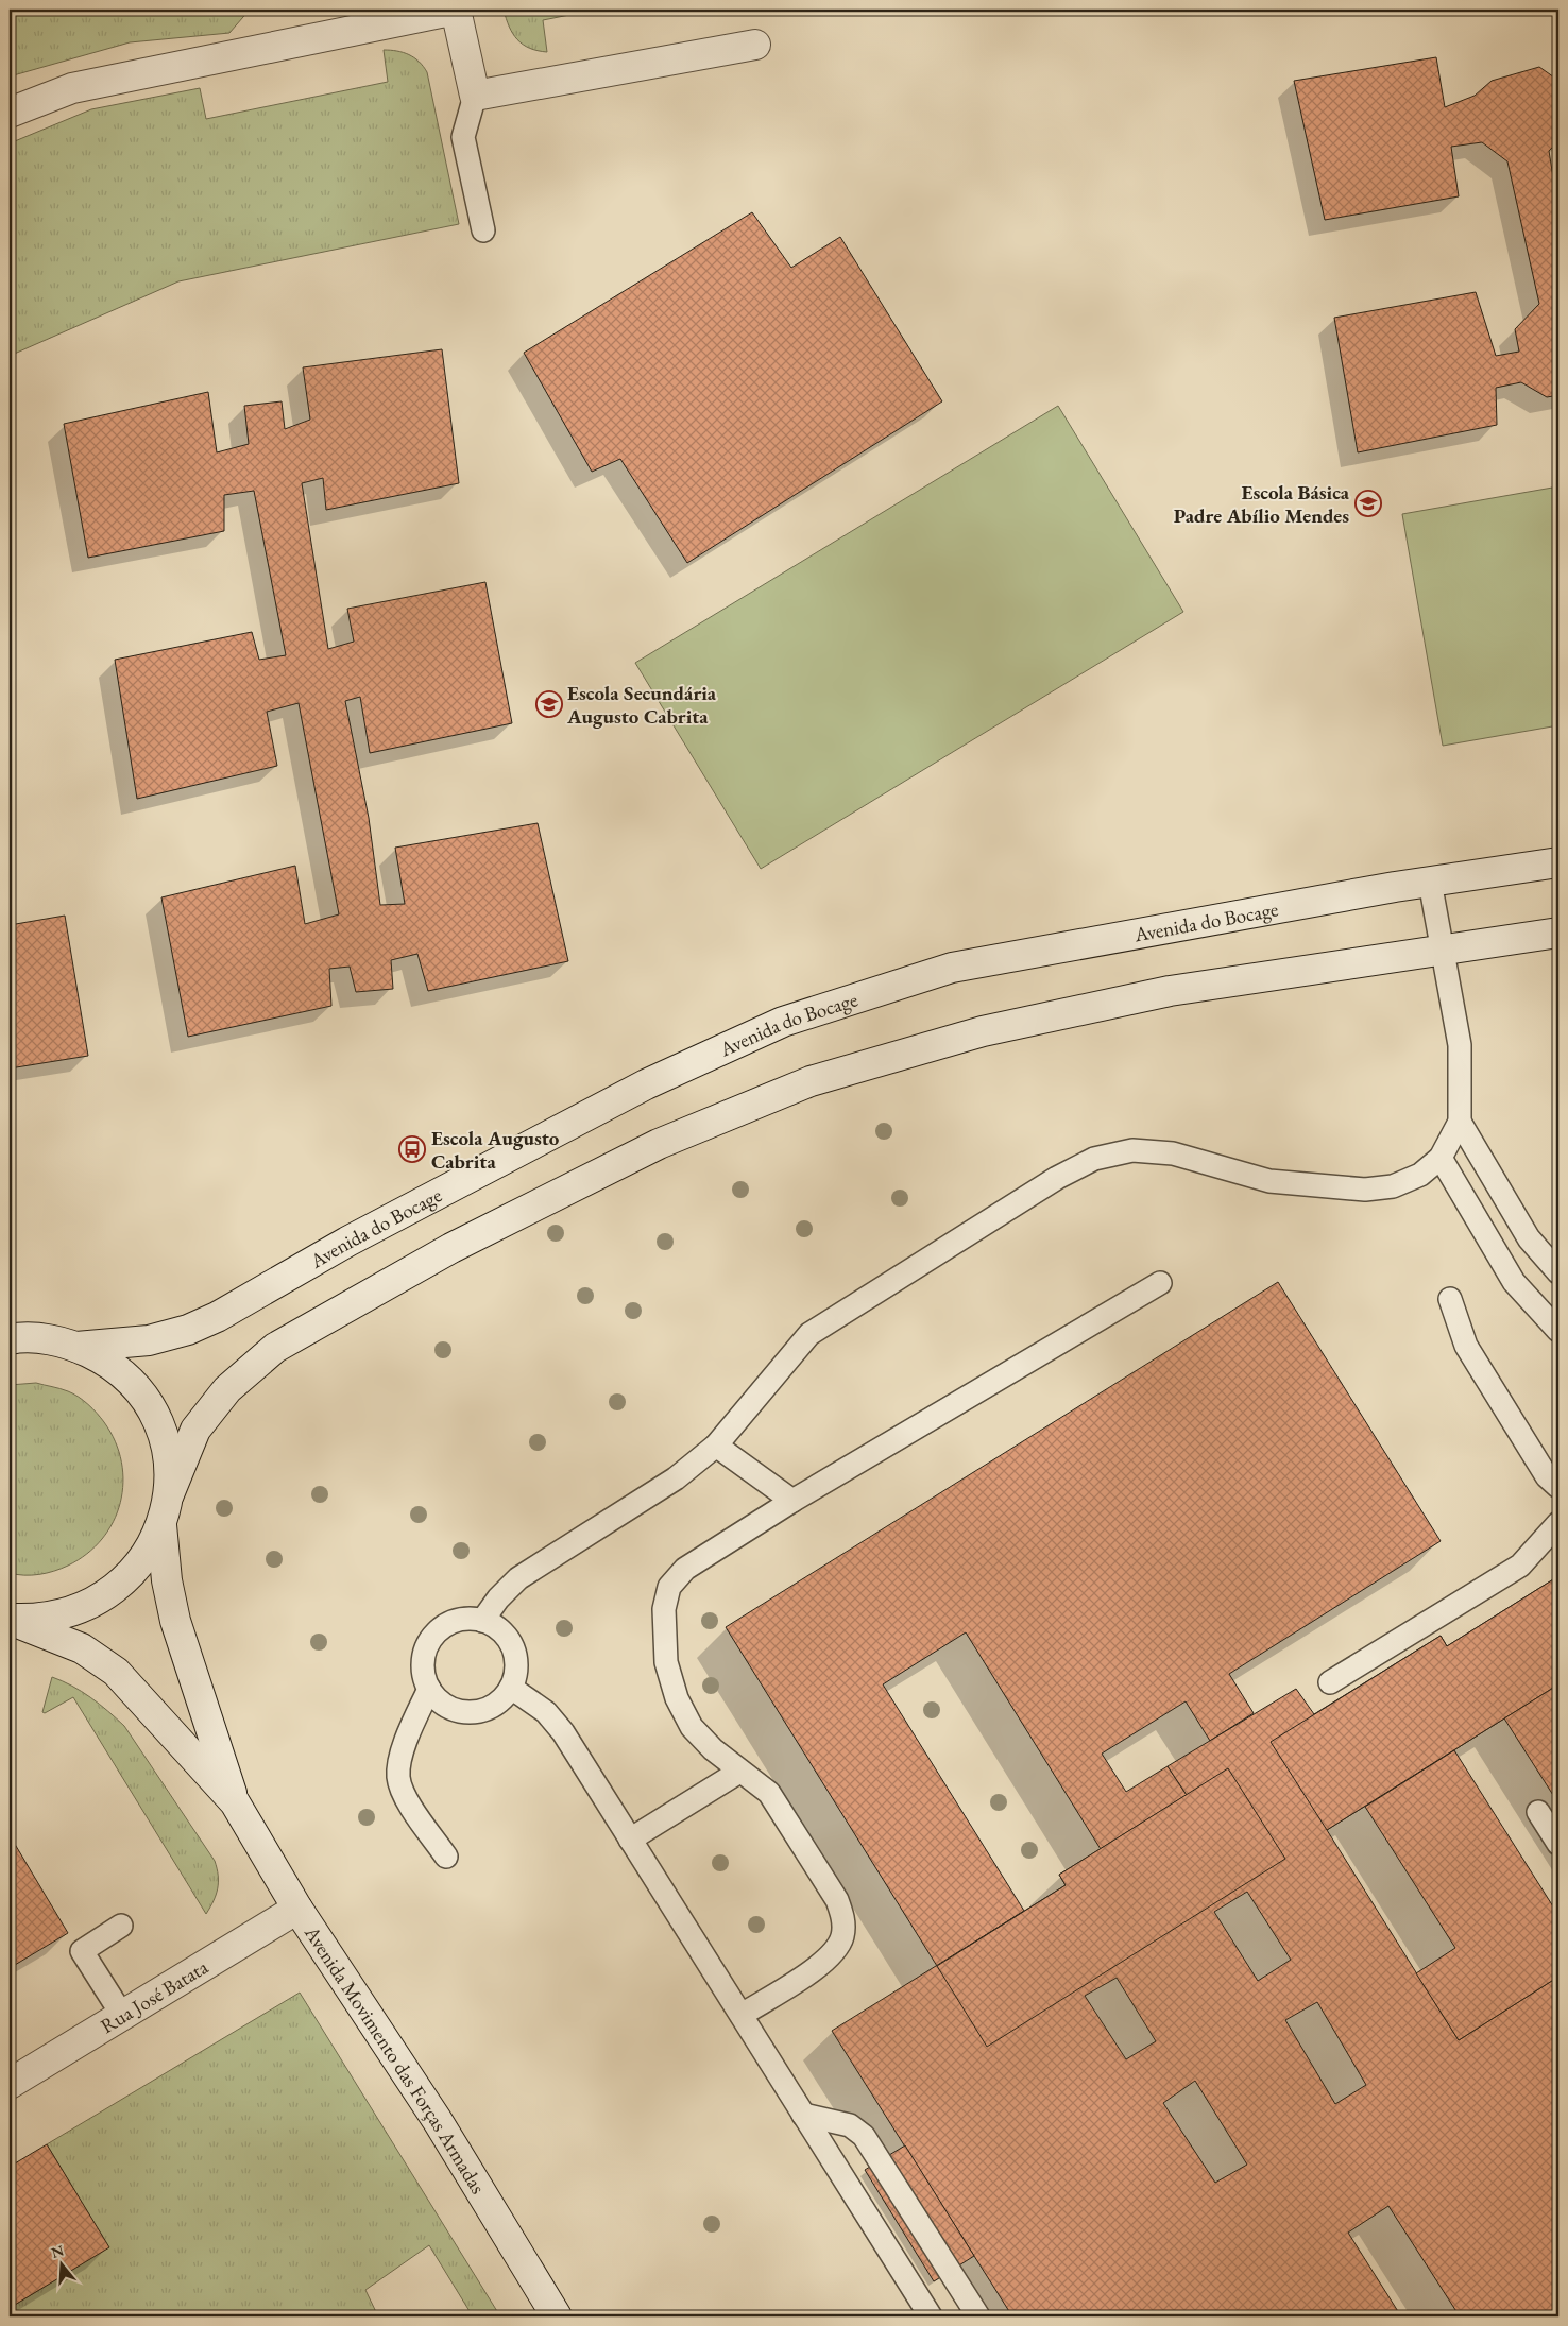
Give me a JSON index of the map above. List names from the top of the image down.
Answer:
{
  "streets": {
    "main road": ["Avenida do Bocage", "Rua José Batata", "Avenida Movimento das Forças Armadas"]
  },
  "crossings": [
    ["Rua José Batata", "Avenida Movimento das Forças Armadas"]
  ],
  "places": {
    "school or university": ["Escola Básica Padre Abílio Mendes", "Escola Secundária Augusto Cabrita"],
    "bus stop": ["Escola Augusto Cabrita"]
  },
  "north": "top"
}
